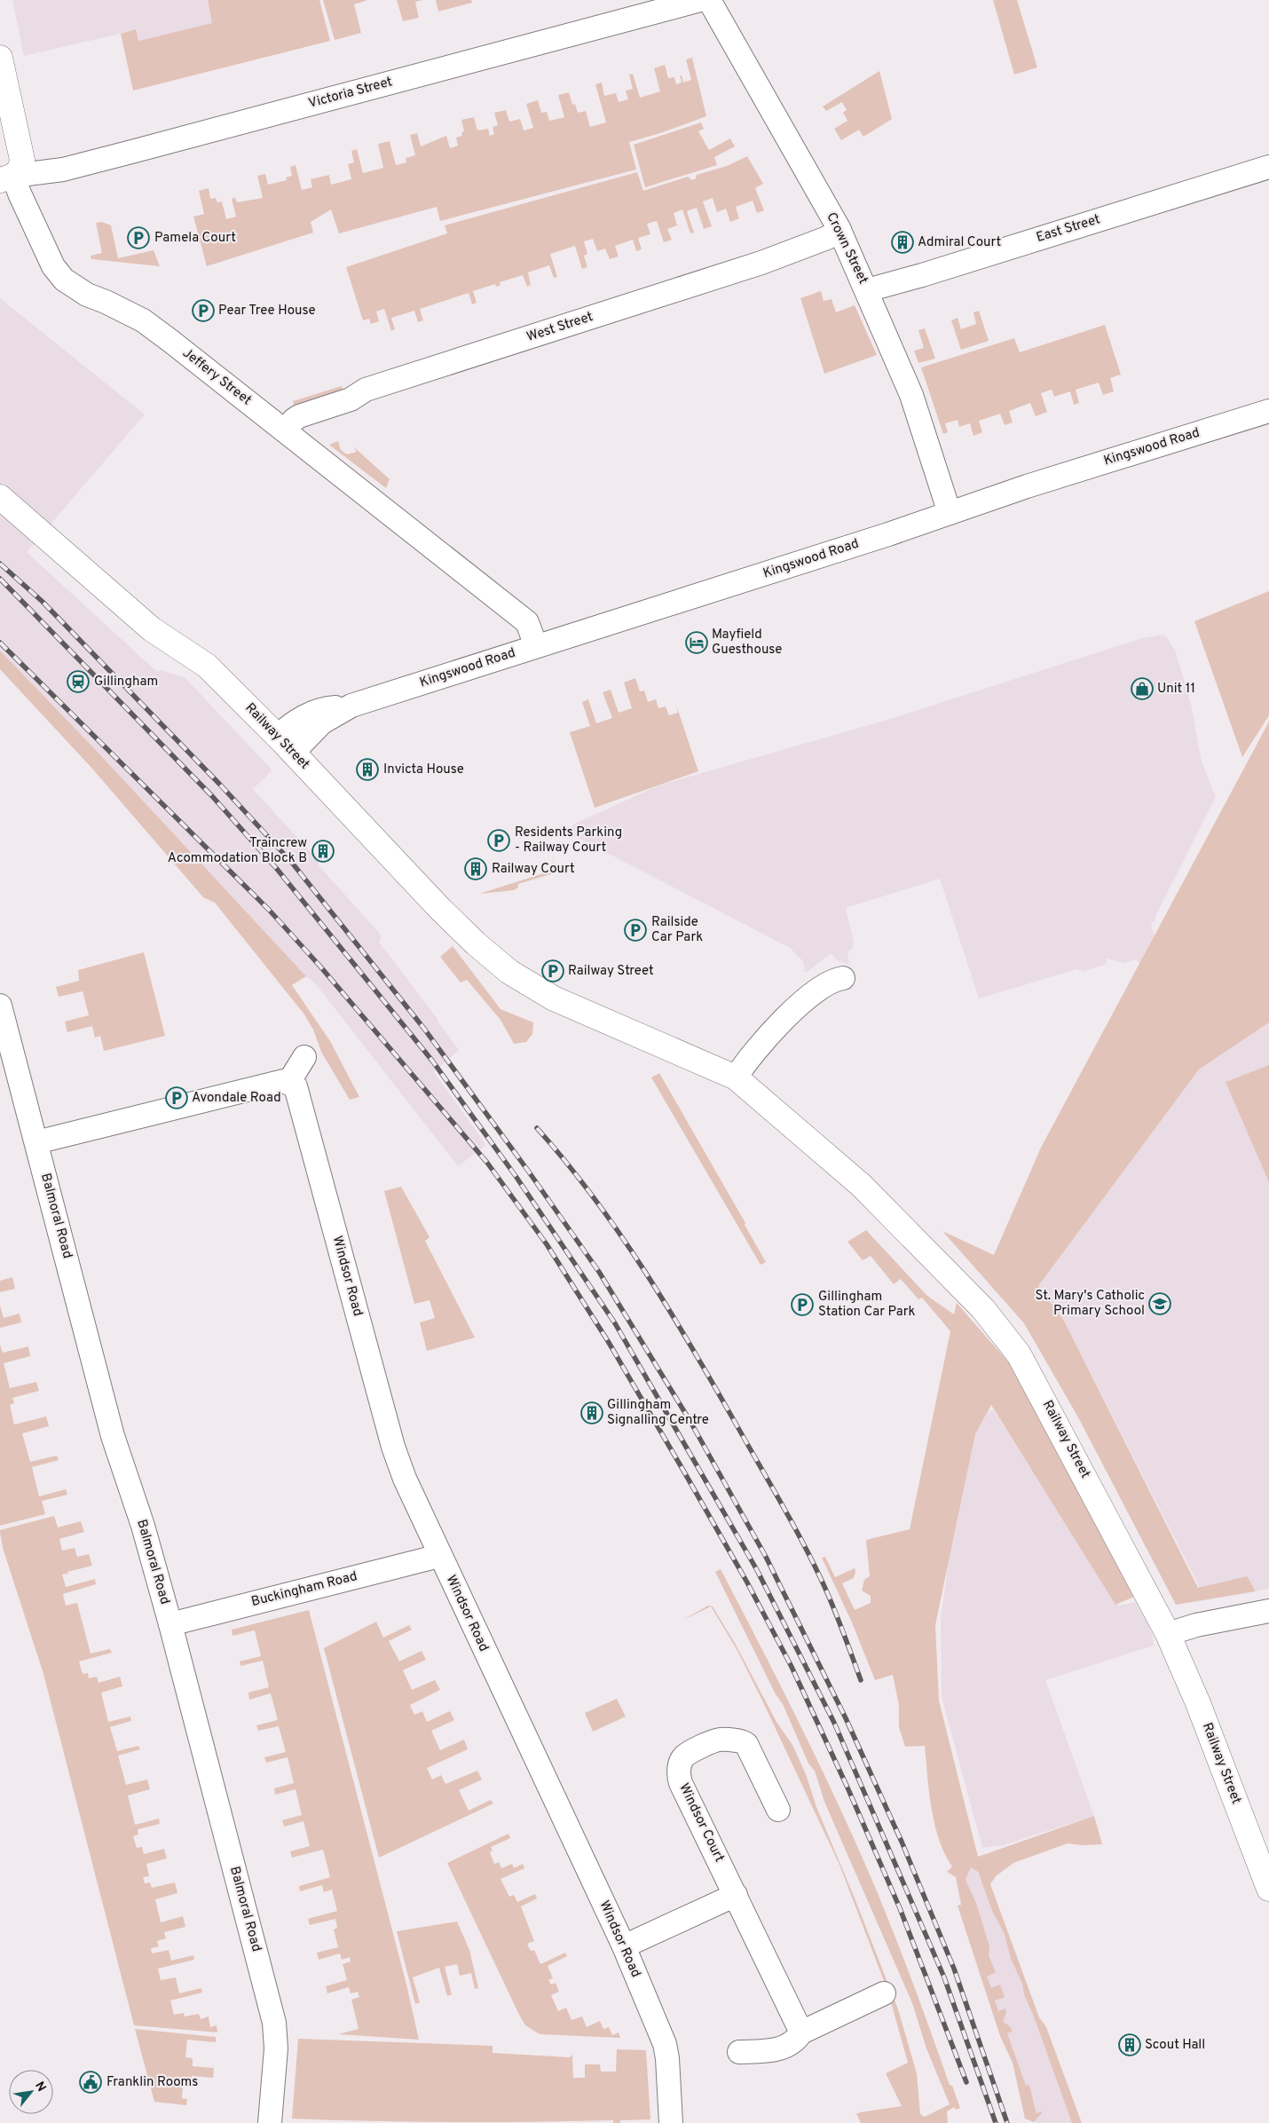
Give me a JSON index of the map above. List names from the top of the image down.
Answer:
{
  "streets": {
    "street": [
      "Victoria Street",
      "East Street",
      "Crown Street",
      "West Street",
      "Jeffery Street",
      "Kingswood Road",
      "Railway Street",
      "Balmoral Road",
      "Windsor Road",
      "Buckingham Road",
      "Windsor Court"
    ]
  },
  "crossings": [
    ["Victoria Street", "Jeffery Street"],
    ["East Street", "Crown Street"],
    ["Crown Street", "West Street"],
    ["Crown Street", "Kingswood Road"],
    ["West Street", "Jeffery Street"],
    ["Jeffery Street", "Kingswood Road"],
    ["Kingswood Road", "Railway Street"],
    ["Balmoral Road", "Buckingham Road"],
    ["Windsor Road", "Buckingham Road"]
  ],
  "places": {
    "parking": [
      "Pamela Court",
      "Pear Tree House",
      "Residents Parking - Railway Court",
      "Railside Car Park",
      "Railway Street",
      "Avondale Road",
      "Gillingham Station Car Park"
    ],
    "building": [
      "Admiral Court",
      "Invicta House",
      "Traincrew Acommodation Block B",
      "Railway Court",
      "Gillingham Signalling Centre",
      "Scout Hall"
    ],
    "hotel": ["Mayfield Guesthouse"],
    "station": ["Gillingham"],
    "shop": ["Unit 11"],
    "school or university": ["St. Mary's Catholic Primary School"],
    "public building": ["Franklin Rooms"]
  },
  "north": "top right"
}
